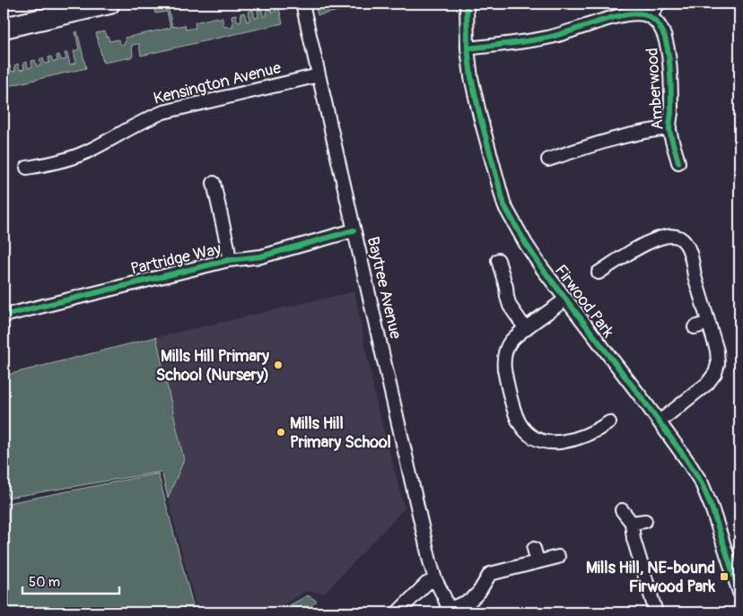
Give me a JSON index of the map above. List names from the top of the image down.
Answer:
{
  "streets": {
    "street": [
      "Kensington Avenue",
      "Amberwood",
      "Partridge Way",
      "Baytree Avenue",
      "Firwood Park"
    ]
  },
  "crossings": [
    ["Kensington Avenue", "Baytree Avenue"],
    ["Partridge Way", "Baytree Avenue"]
  ],
  "places": {
    "other": ["Mills Hill Primary School (Nursery)", "Mills Hill Primary School"],
    "transit": ["Mills Hill, NE-bound Firwood Park"]
  },
  "scale_bar": "50 m"
}
